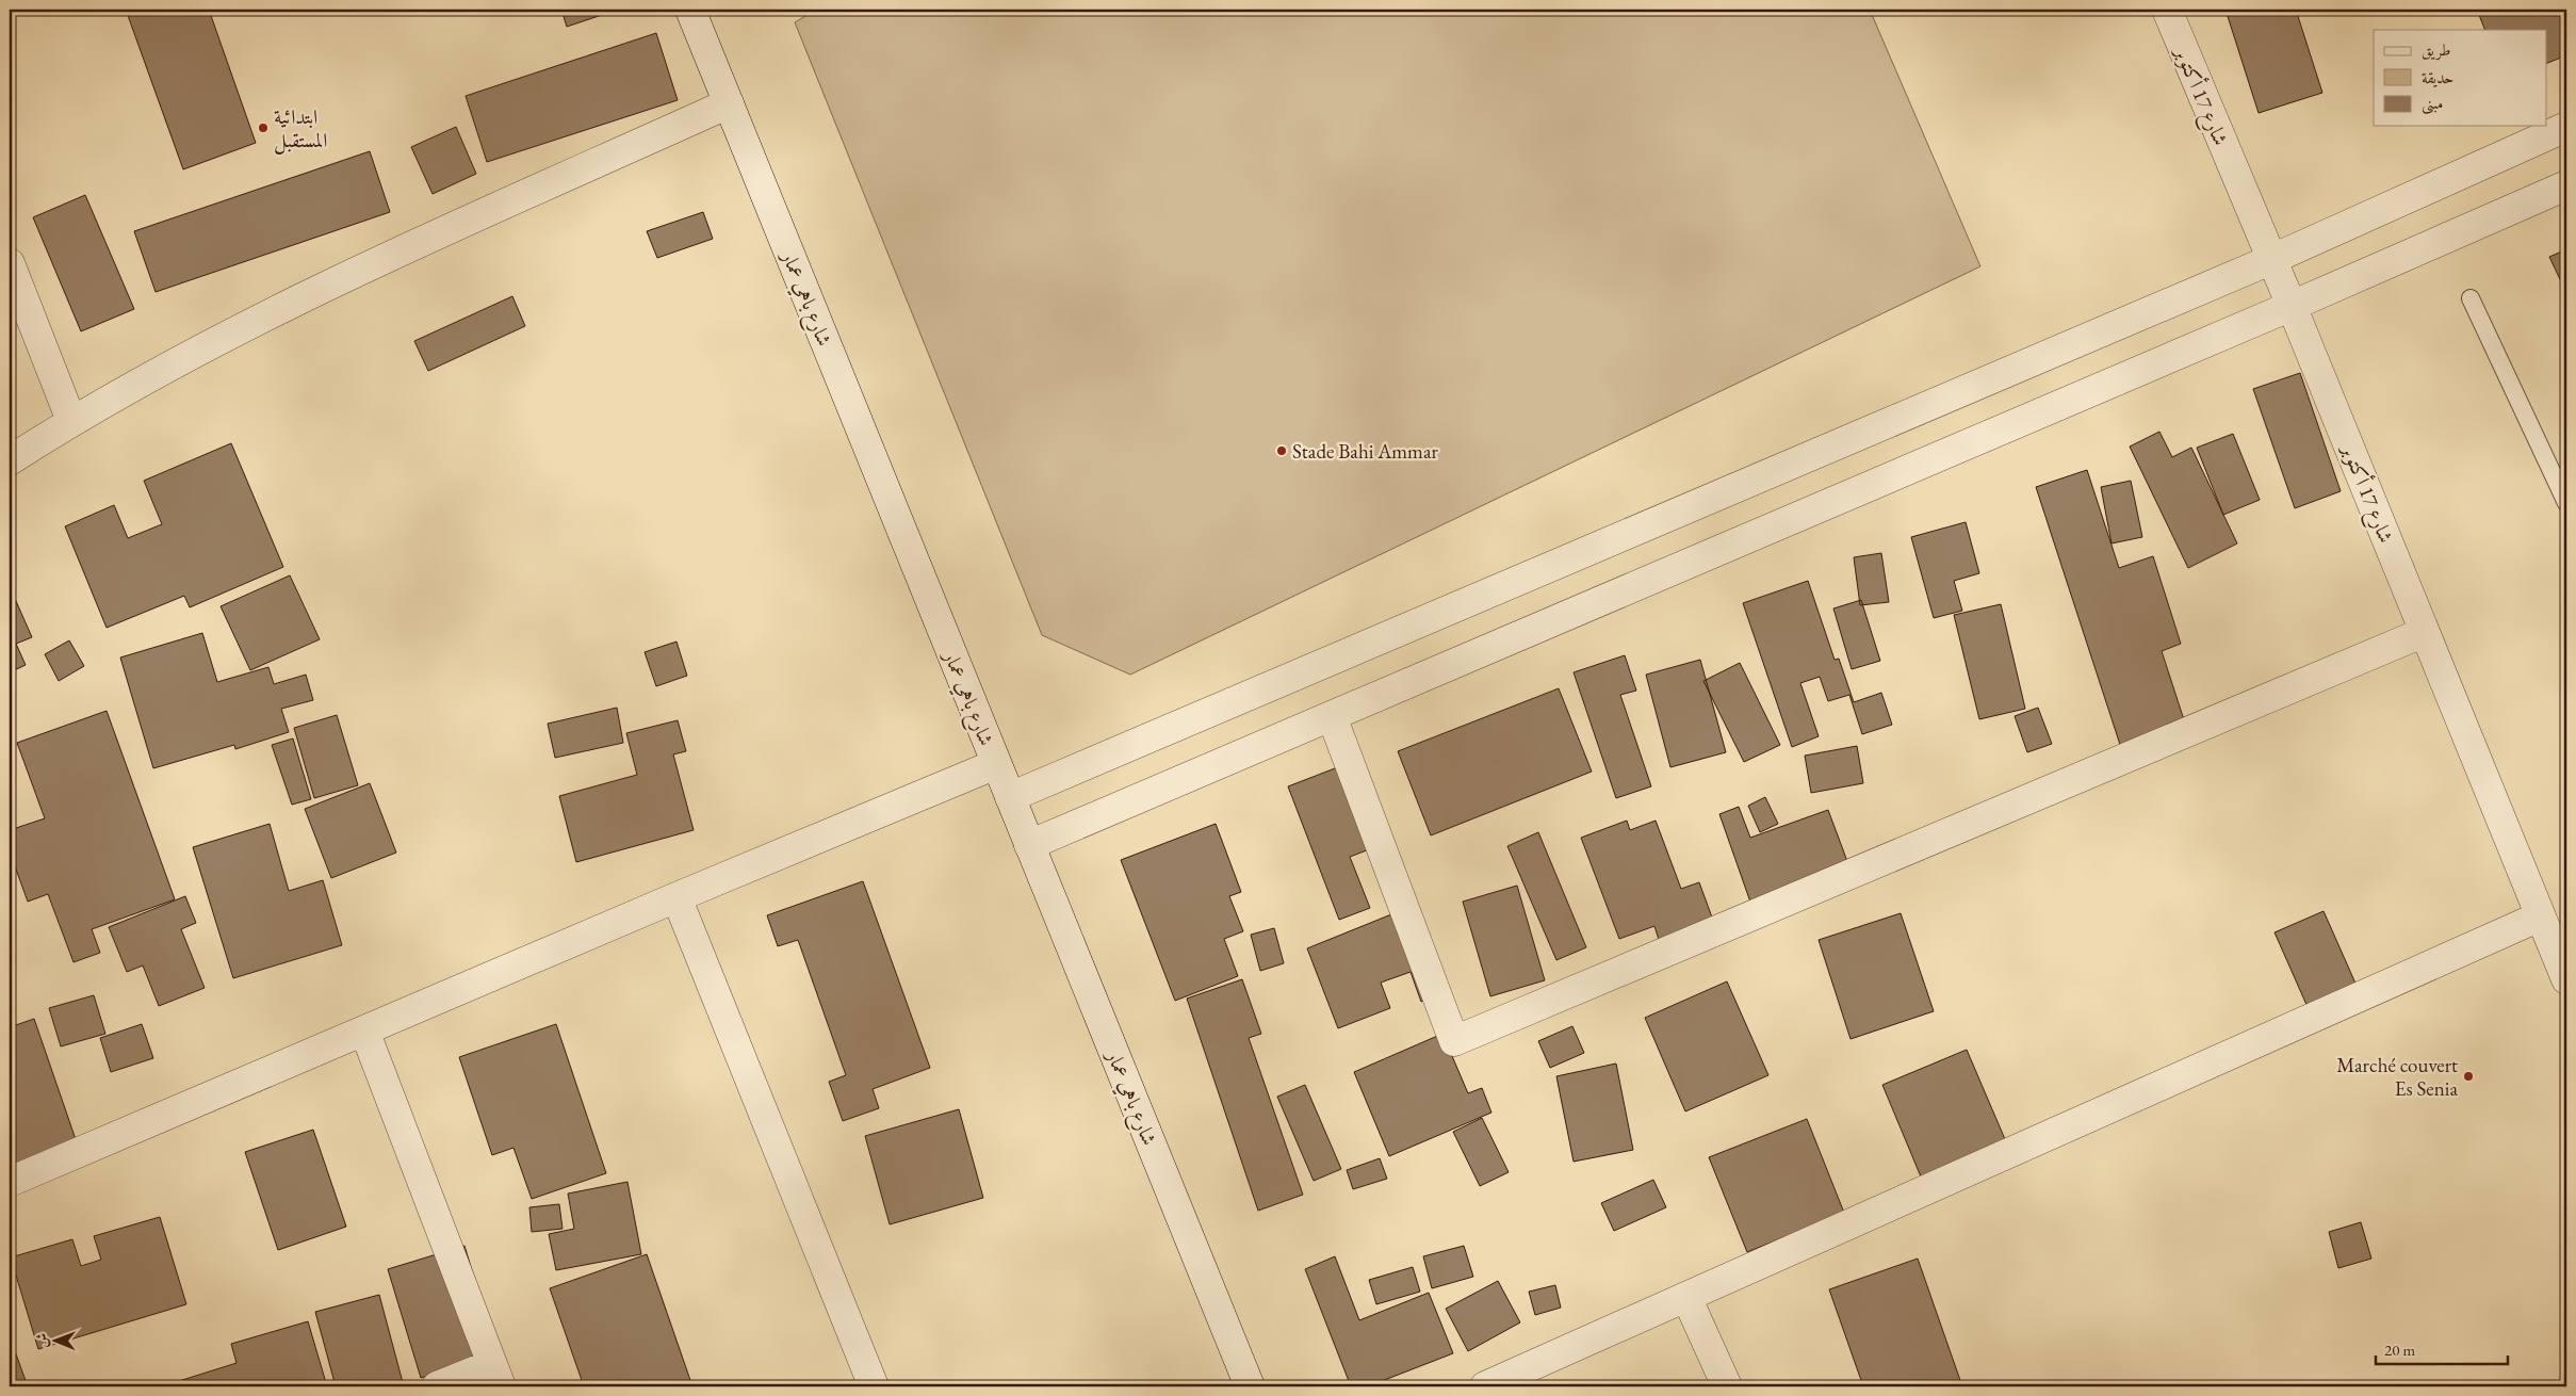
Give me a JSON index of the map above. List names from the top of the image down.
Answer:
{
  "streets": {
    "street": ["شارع 17 أكتوبر", "شارع باهي عمار"]
  },
  "places": ["ابتدائية المستقبل", "Stade Bahi Ammar", "Marché couvert Es Senia"],
  "legend": ["طريق", "حديقة", "مبنى"],
  "scale_bar": "20 m",
  "north": "left"
}
